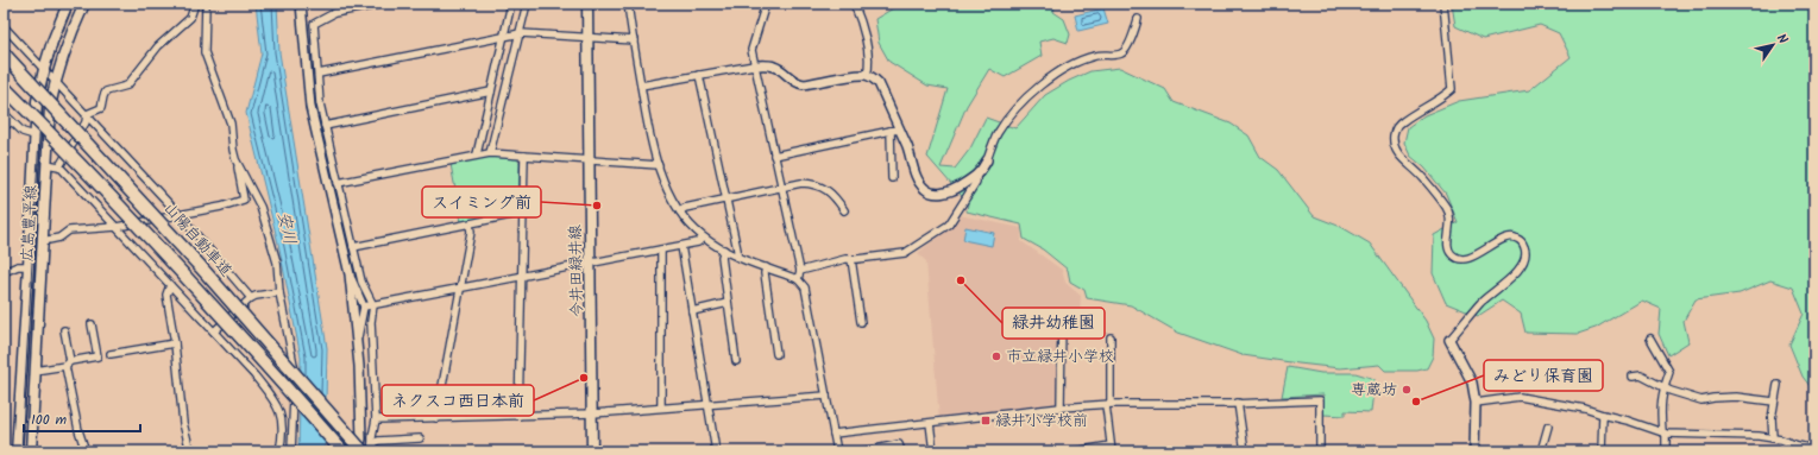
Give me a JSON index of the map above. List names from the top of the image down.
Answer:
{
  "streets": {
    "highway": ["山陽自動車道"],
    "main road": ["広島豊平線", "今井田緑井線"]
  },
  "water": ["安川"],
  "places": {
    "other": [
      "スイミング前",
      "緑井幼稚園",
      "市立緑井小学校",
      "ネクスコ西日本前",
      "専蔵坊",
      "みどり保育園"
    ],
    "transit": ["緑井小学校前"]
  },
  "scale_bar": "100 m",
  "north": "top right"
}
